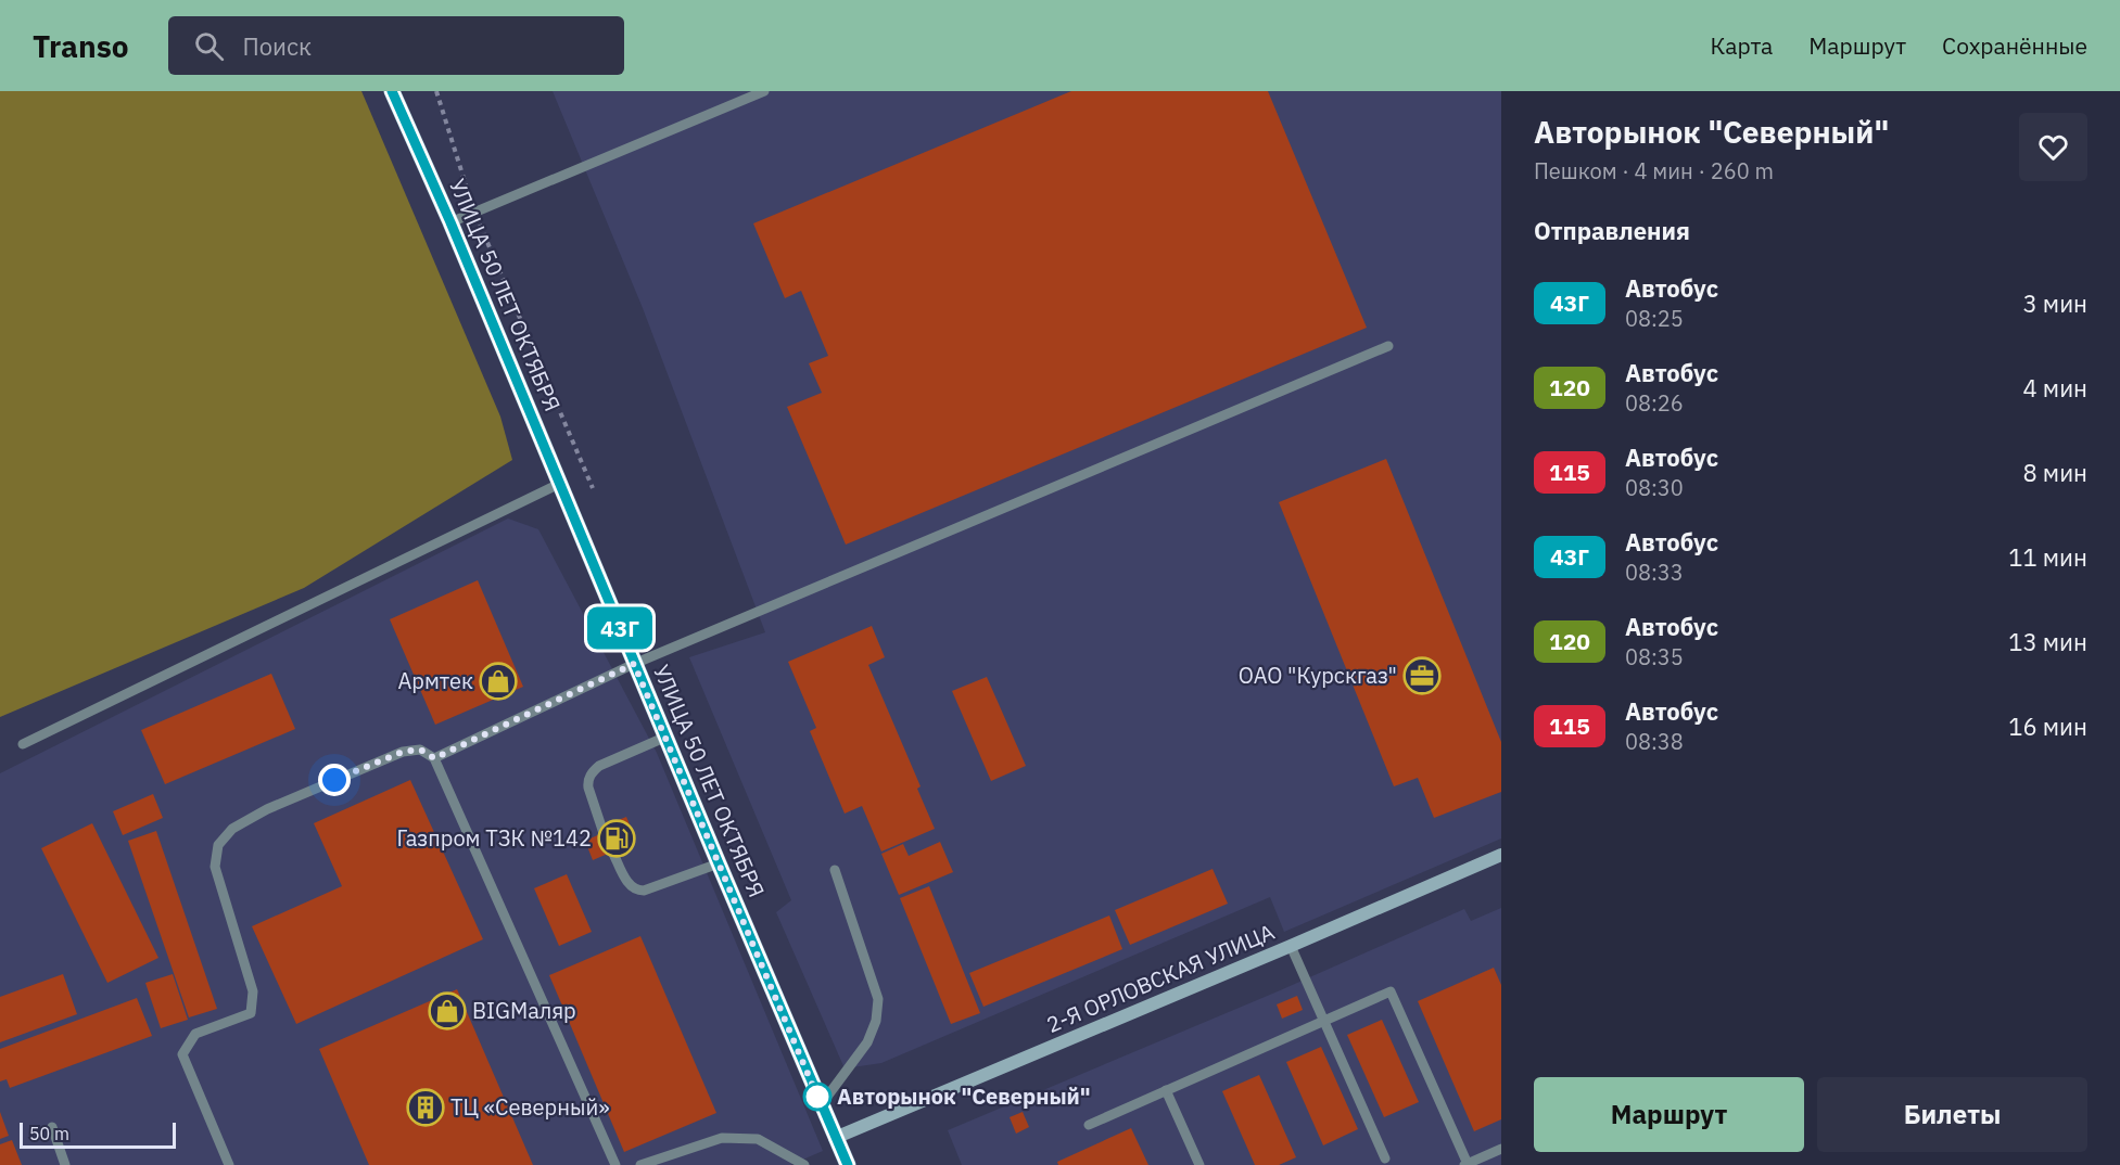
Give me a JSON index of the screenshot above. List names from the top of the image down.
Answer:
{
  "streets": {
    "main road": ["УЛИЦА 50 ЛЕТ ОКТЯБРЯ"],
    "street": ["2-Я ОРЛОВСКАЯ УЛИЦА"]
  },
  "crossings": [
    ["УЛИЦА 50 ЛЕТ ОКТЯБРЯ", "2-Я ОРЛОВСКАЯ УЛИЦА"]
  ],
  "places": {
    "office": ["ОАО \"Курскгаз\""],
    "shop": ["Армтек", "BIGМаляр"],
    "fuel station": ["Газпром ТЗК №142"],
    "other": ["Авторынок \"Северный\""],
    "building": ["ТЦ «Северный»"]
  },
  "lines": ["bus line 43Г"],
  "scale_bar": "50 m",
  "page": {
    "header": "Transo",
    "search": "Поиск",
    "nav": ["Карта", "Маршрут", "Сохранённые"],
    "on_map": "43Г",
    "heading": [
      ["Авторынок \"Северный\"", "Пешком · 4 мин · 260 m"],
      "Отправления"
    ],
    "list": [
      {
        "mark": "43Г",
        "name": "Автобус",
        "note": "08:25",
        "value": "3 мин"
      },
      {
        "mark": "120",
        "name": "Автобус",
        "note": "08:26",
        "value": "4 мин"
      },
      {
        "mark": "115",
        "name": "Автобус",
        "note": "08:30",
        "value": "8 мин"
      },
      {
        "mark": "43Г",
        "name": "Автобус",
        "note": "08:33",
        "value": "11 мин"
      },
      {
        "mark": "120",
        "name": "Автобус",
        "note": "08:35",
        "value": "13 мин"
      },
      {
        "mark": "115",
        "name": "Автобус",
        "note": "08:38",
        "value": "16 мин"
      }
    ],
    "buttons": ["Маршрут", "Билеты"],
    "scale": "50 m"
  }
}
